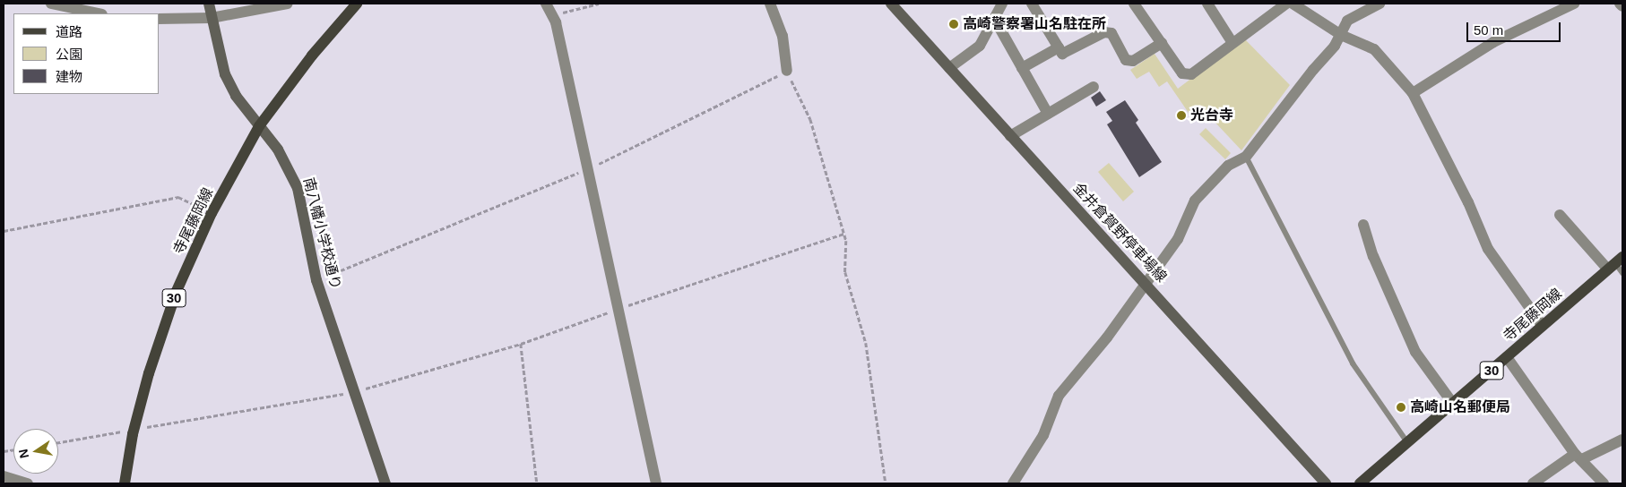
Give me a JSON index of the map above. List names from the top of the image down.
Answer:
{
  "streets": {
    "main road": [
      "寺尾藤岡線",
      "金井倉賀野停車場線",
      "南八幡小学校通り",
      "30"
    ]
  },
  "crossings": [
    ["寺尾藤岡線", "南八幡小学校通り"]
  ],
  "places": ["高崎警察署山名駐在所", "光台寺", "高崎山名郵便局"],
  "legend": ["道路", "公園", "建物"],
  "scale_bar": "50 m",
  "north": "left"
}
